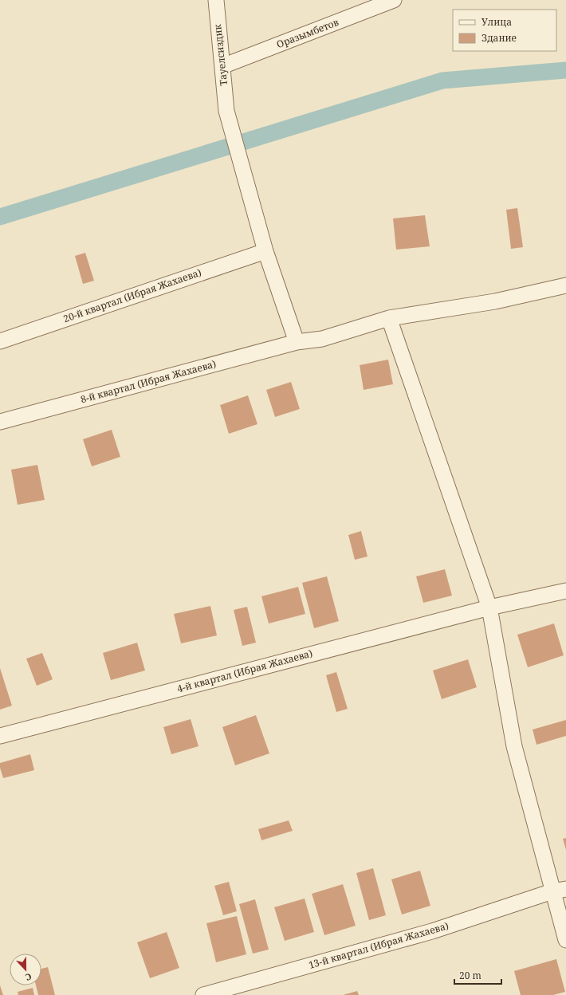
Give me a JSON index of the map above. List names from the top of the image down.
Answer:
{
  "streets": {
    "street": [
      "Оразымбетов",
      "Тауелсиздик",
      "20-й квартал (Ибрая Жахаева)",
      "8-й квартал (Ибрая Жахаева)",
      "4-й квартал (Ибрая Жахаева)",
      "13-й квартал (Ибрая Жахаева)"
    ]
  },
  "crossings": [
    ["Оразымбетов", "Тауелсиздик"],
    ["Тауелсиздик", "20-й квартал (Ибрая Жахаева)"],
    ["Тауелсиздик", "8-й квартал (Ибрая Жахаева)"]
  ],
  "legend": ["Улица", "Здание"],
  "scale_bar": "20 m",
  "north": "bottom"
}
